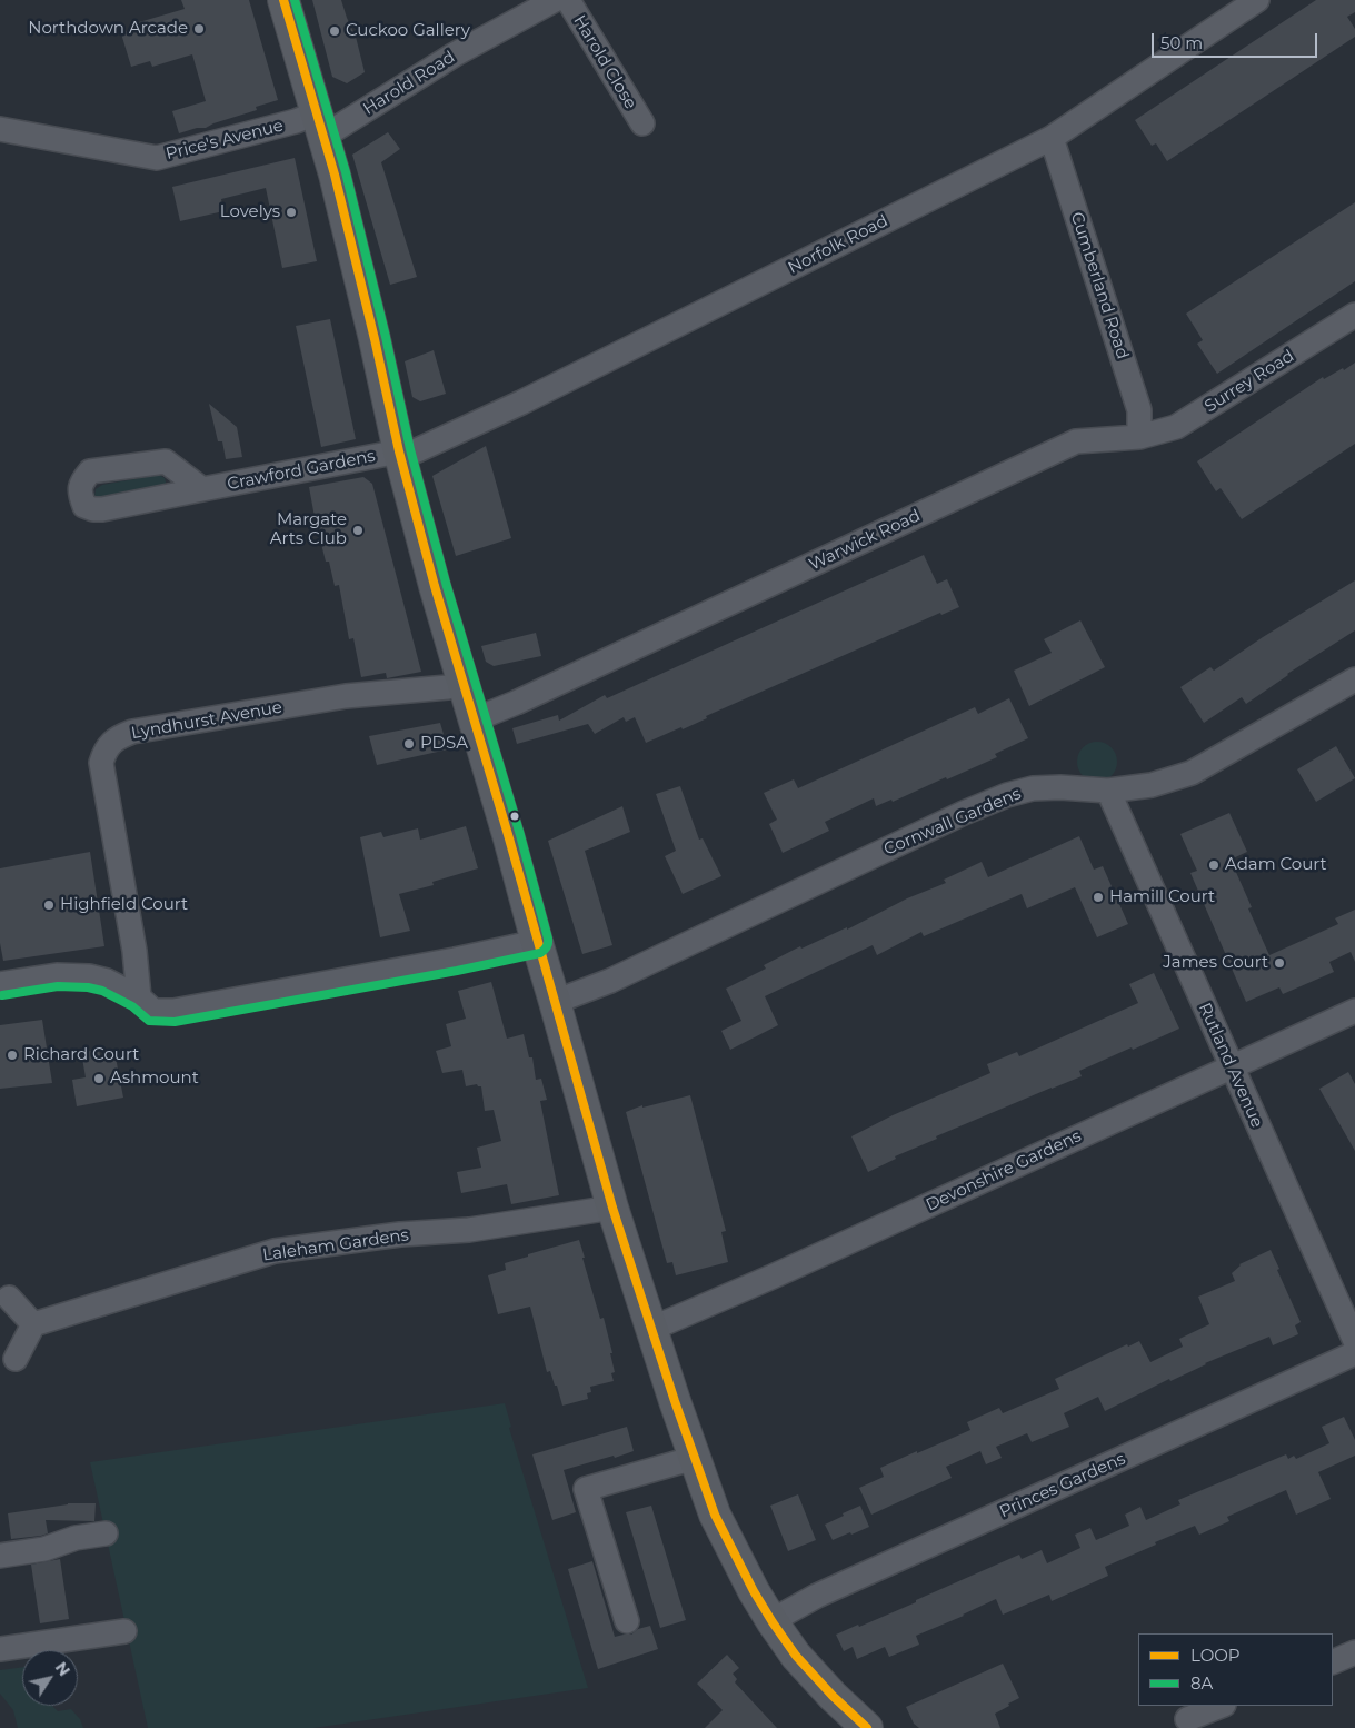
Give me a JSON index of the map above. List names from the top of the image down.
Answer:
{
  "streets": {
    "street": [
      "Harold Close",
      "Harold Road",
      "Price's Avenue",
      "Norfolk Road",
      "Cumberland Road",
      "Surrey Road",
      "Crawford Gardens",
      "Warwick Road",
      "Lyndhurst Avenue",
      "Cornwall Gardens",
      "Rutland Avenue",
      "Devonshire Gardens",
      "Laleham Gardens",
      "Princes Gardens"
    ]
  },
  "crossings": [
    ["Harold Road", "Price's Avenue"],
    ["Norfolk Road", "Cumberland Road"],
    ["Norfolk Road", "Crawford Gardens"],
    ["Cumberland Road", "Surrey Road"],
    ["Cumberland Road", "Warwick Road"],
    ["Surrey Road", "Warwick Road"],
    ["Cornwall Gardens", "Rutland Avenue"],
    ["Rutland Avenue", "Devonshire Gardens"]
  ],
  "places": [
    "Northdown Arcade",
    "Cuckoo Gallery",
    "Lovelys",
    "Margate Arts Club",
    "PDSA",
    "Adam Court",
    "Hamill Court",
    "Highfield Court",
    "James Court",
    "Richard Court",
    "Ashmount"
  ],
  "lines": ["transit line LOOP", "transit line 8A"],
  "legend": ["LOOP", "8A"],
  "scale_bar": "50 m",
  "north": "top right"
}
